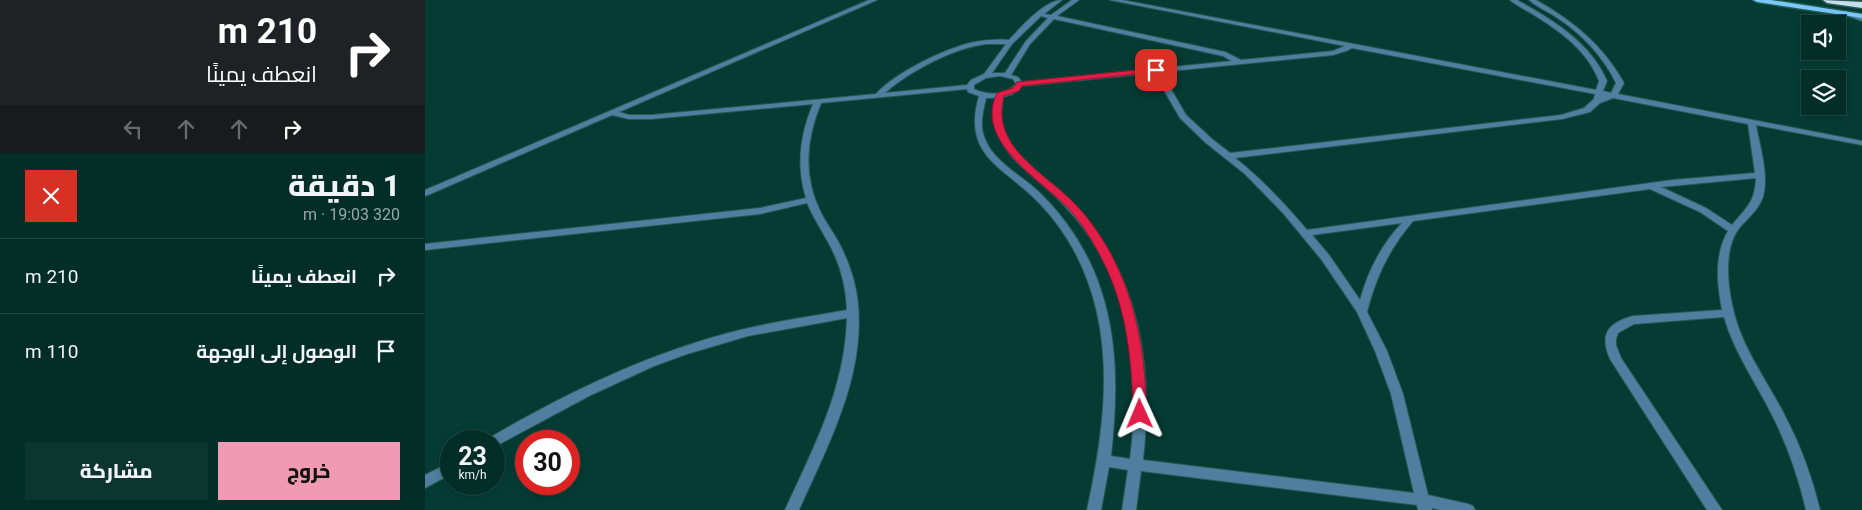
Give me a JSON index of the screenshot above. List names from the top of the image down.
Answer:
{
  "page": {
    "turn": ["210 m", "انعطف يمينًا"],
    "heading": ["1 دقيقة", "320 m · 19:03"],
    "list": [
      {
        "name": "انعطف يمينًا",
        "value": "210 m"
      },
      {
        "name": "الوصول إلى الوجهة",
        "value": "110 m"
      }
    ],
    "speed": "23 km/h",
    "limit": "30",
    "buttons": ["خروج", "مشاركة"]
  }
}
